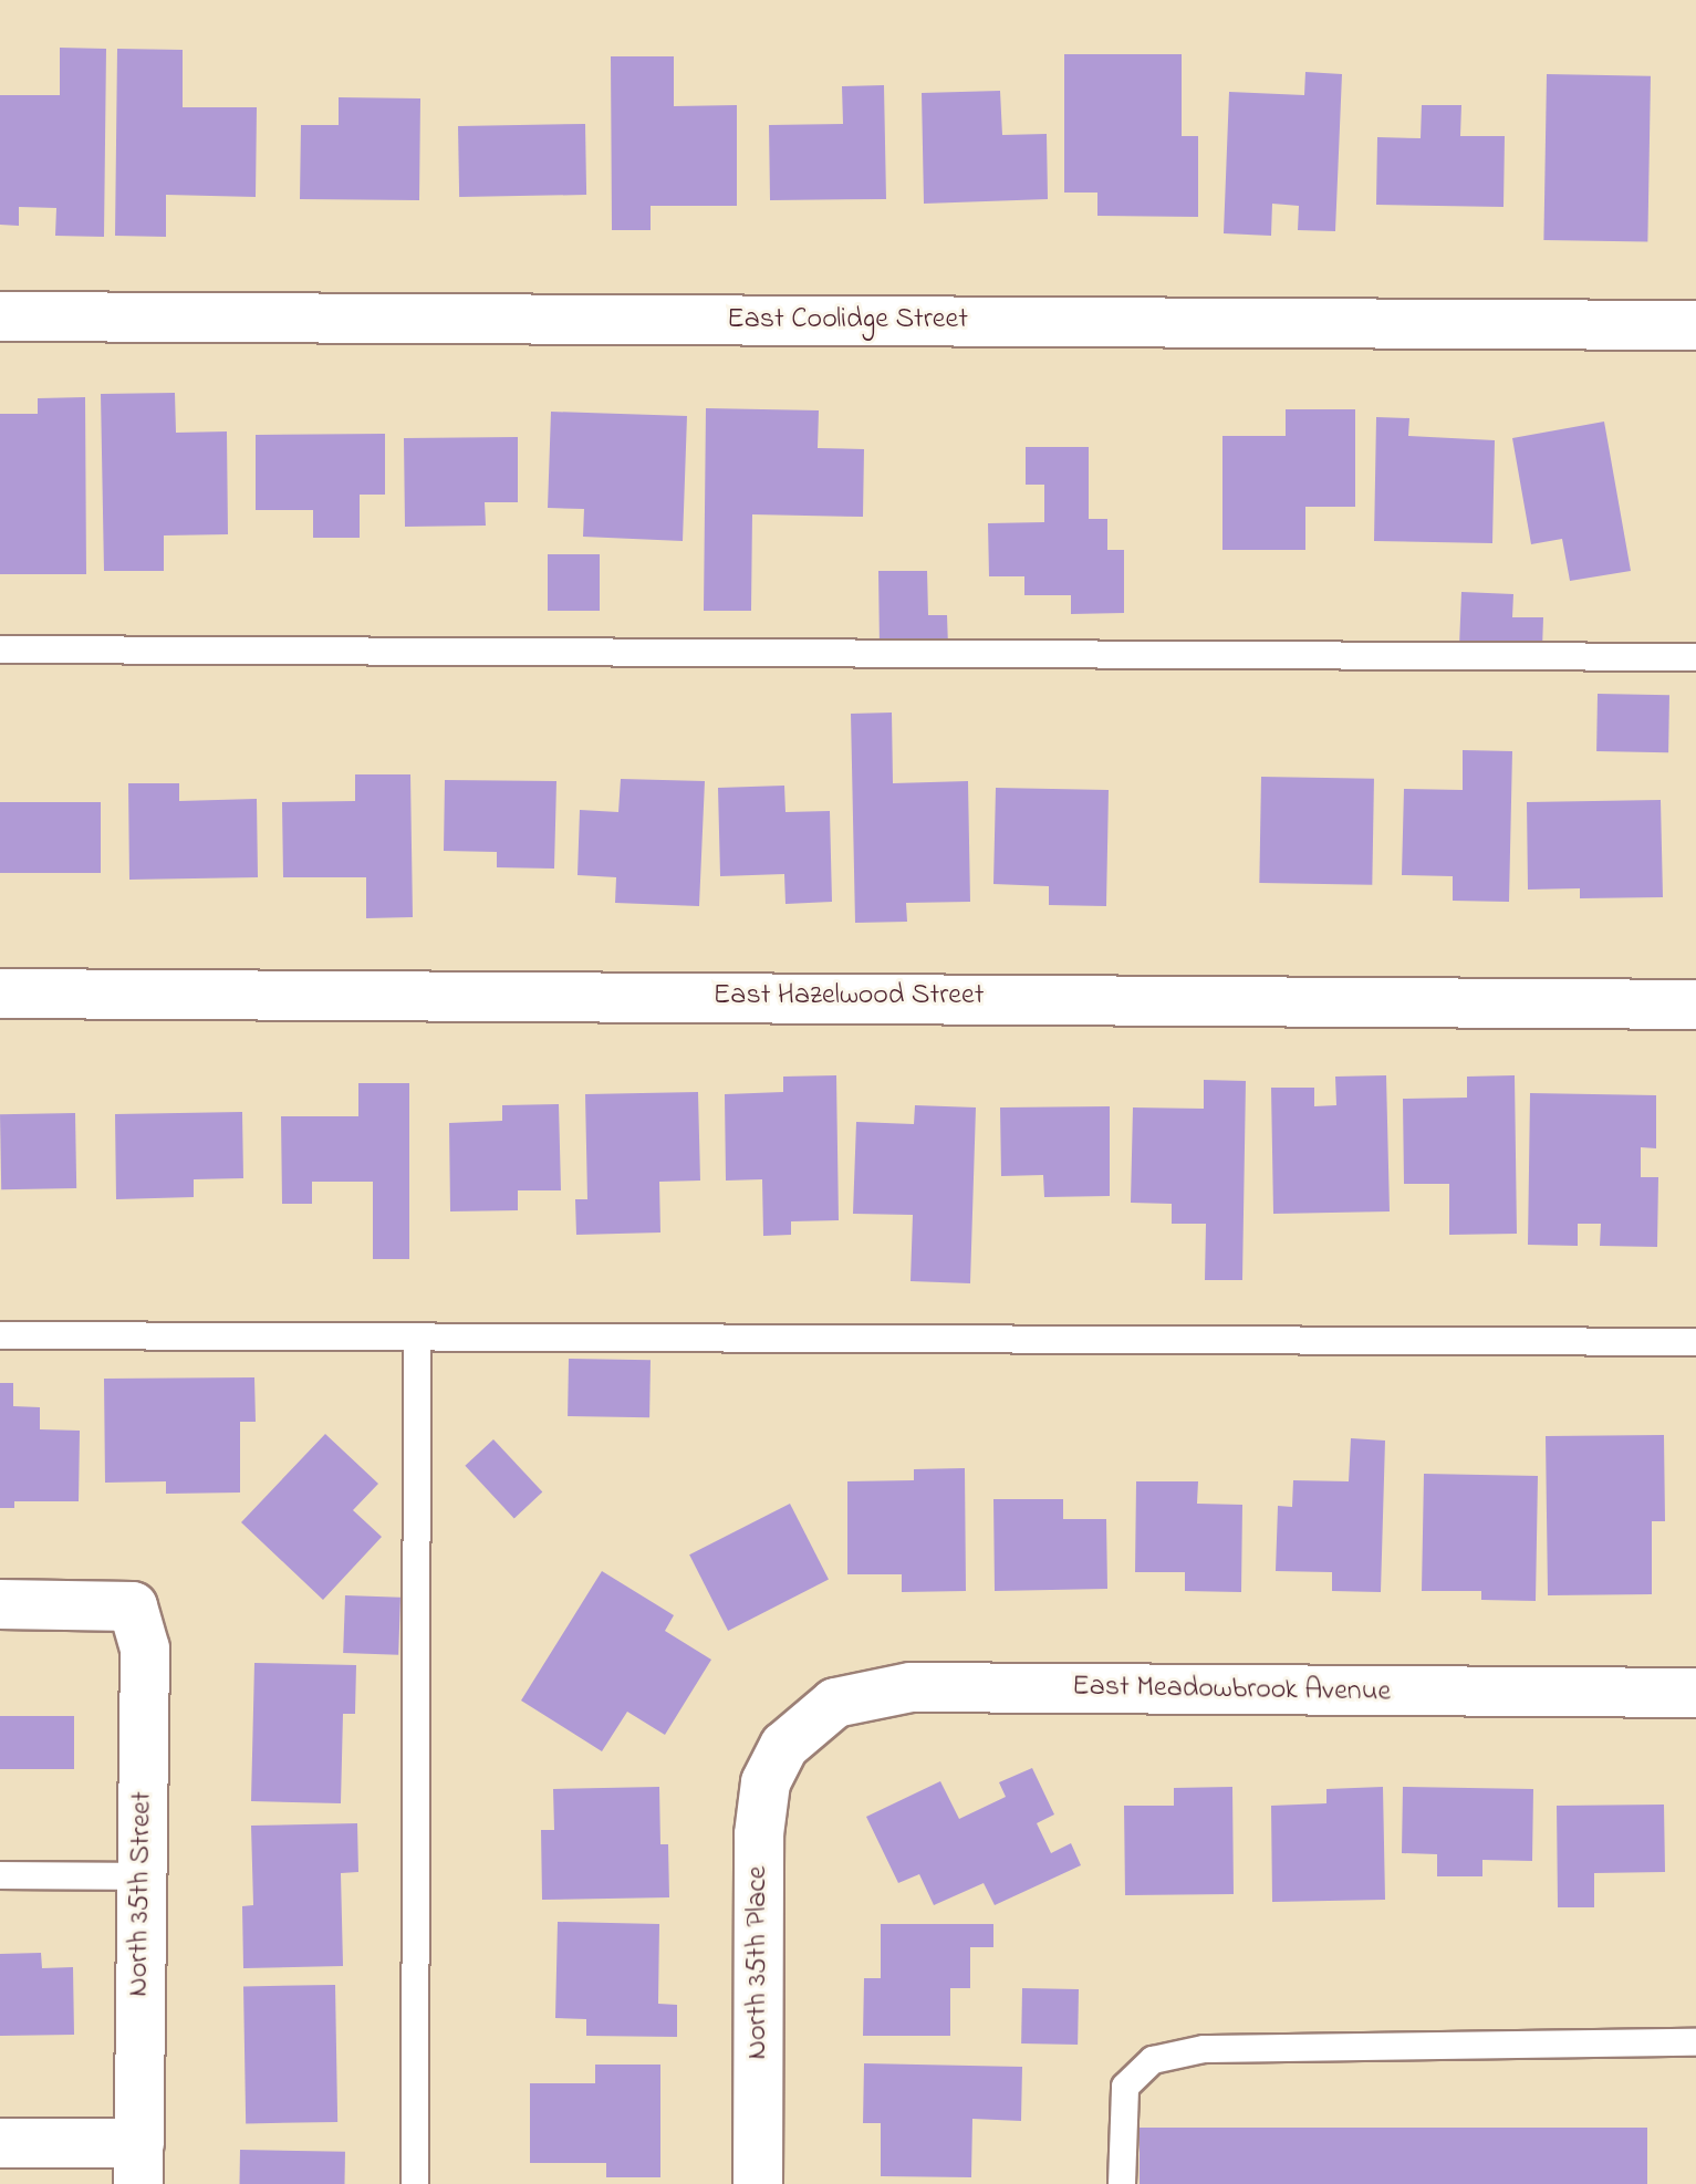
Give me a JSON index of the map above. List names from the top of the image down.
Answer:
{
  "streets": {
    "street": [
      "East Coolidge Street",
      "East Hazelwood Street",
      "East Meadowbrook Avenue",
      "North 35th Street",
      "North 35th Place"
    ]
  },
  "crossings": [
    ["East Meadowbrook Avenue", "North 35th Place"]
  ]
}
